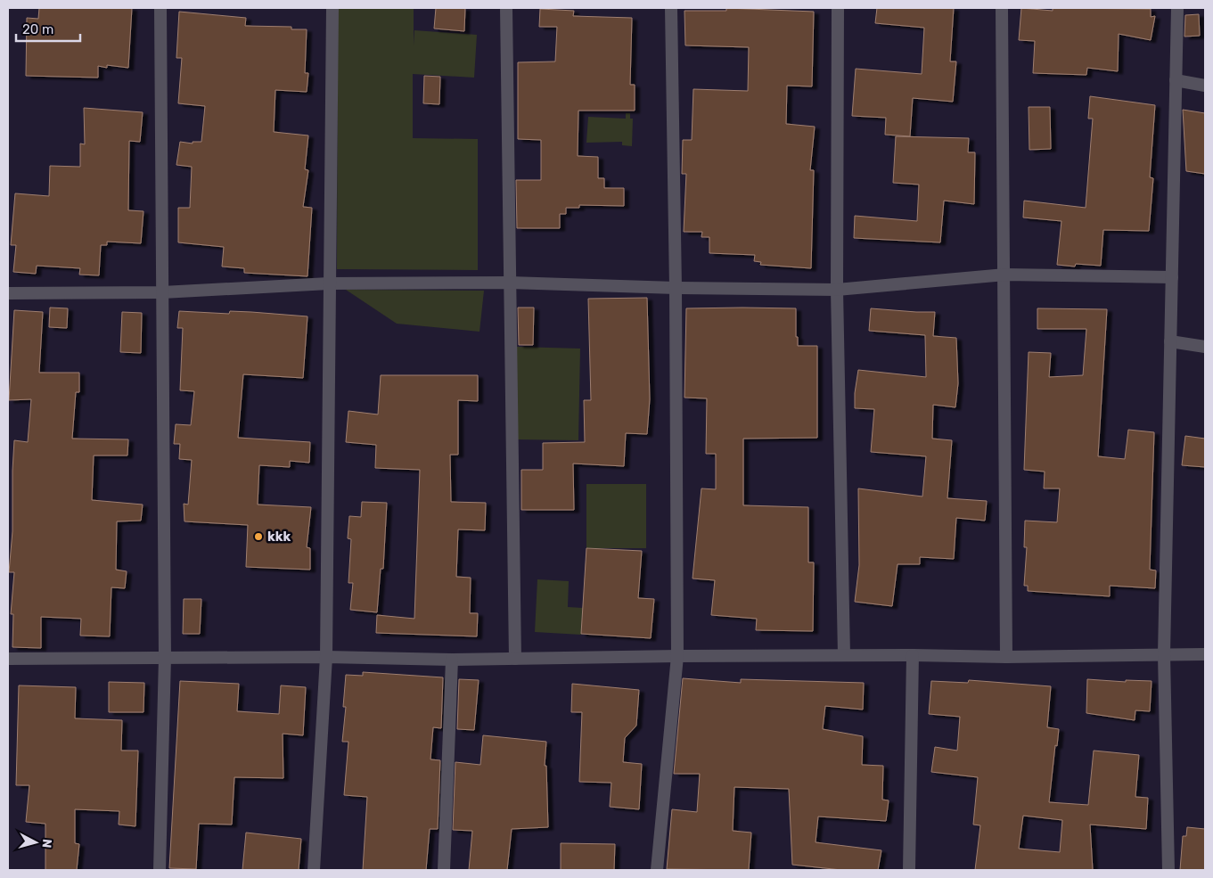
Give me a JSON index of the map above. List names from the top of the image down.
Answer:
{
  "places": ["kkk"],
  "scale_bar": "20 m",
  "north": "right"
}
